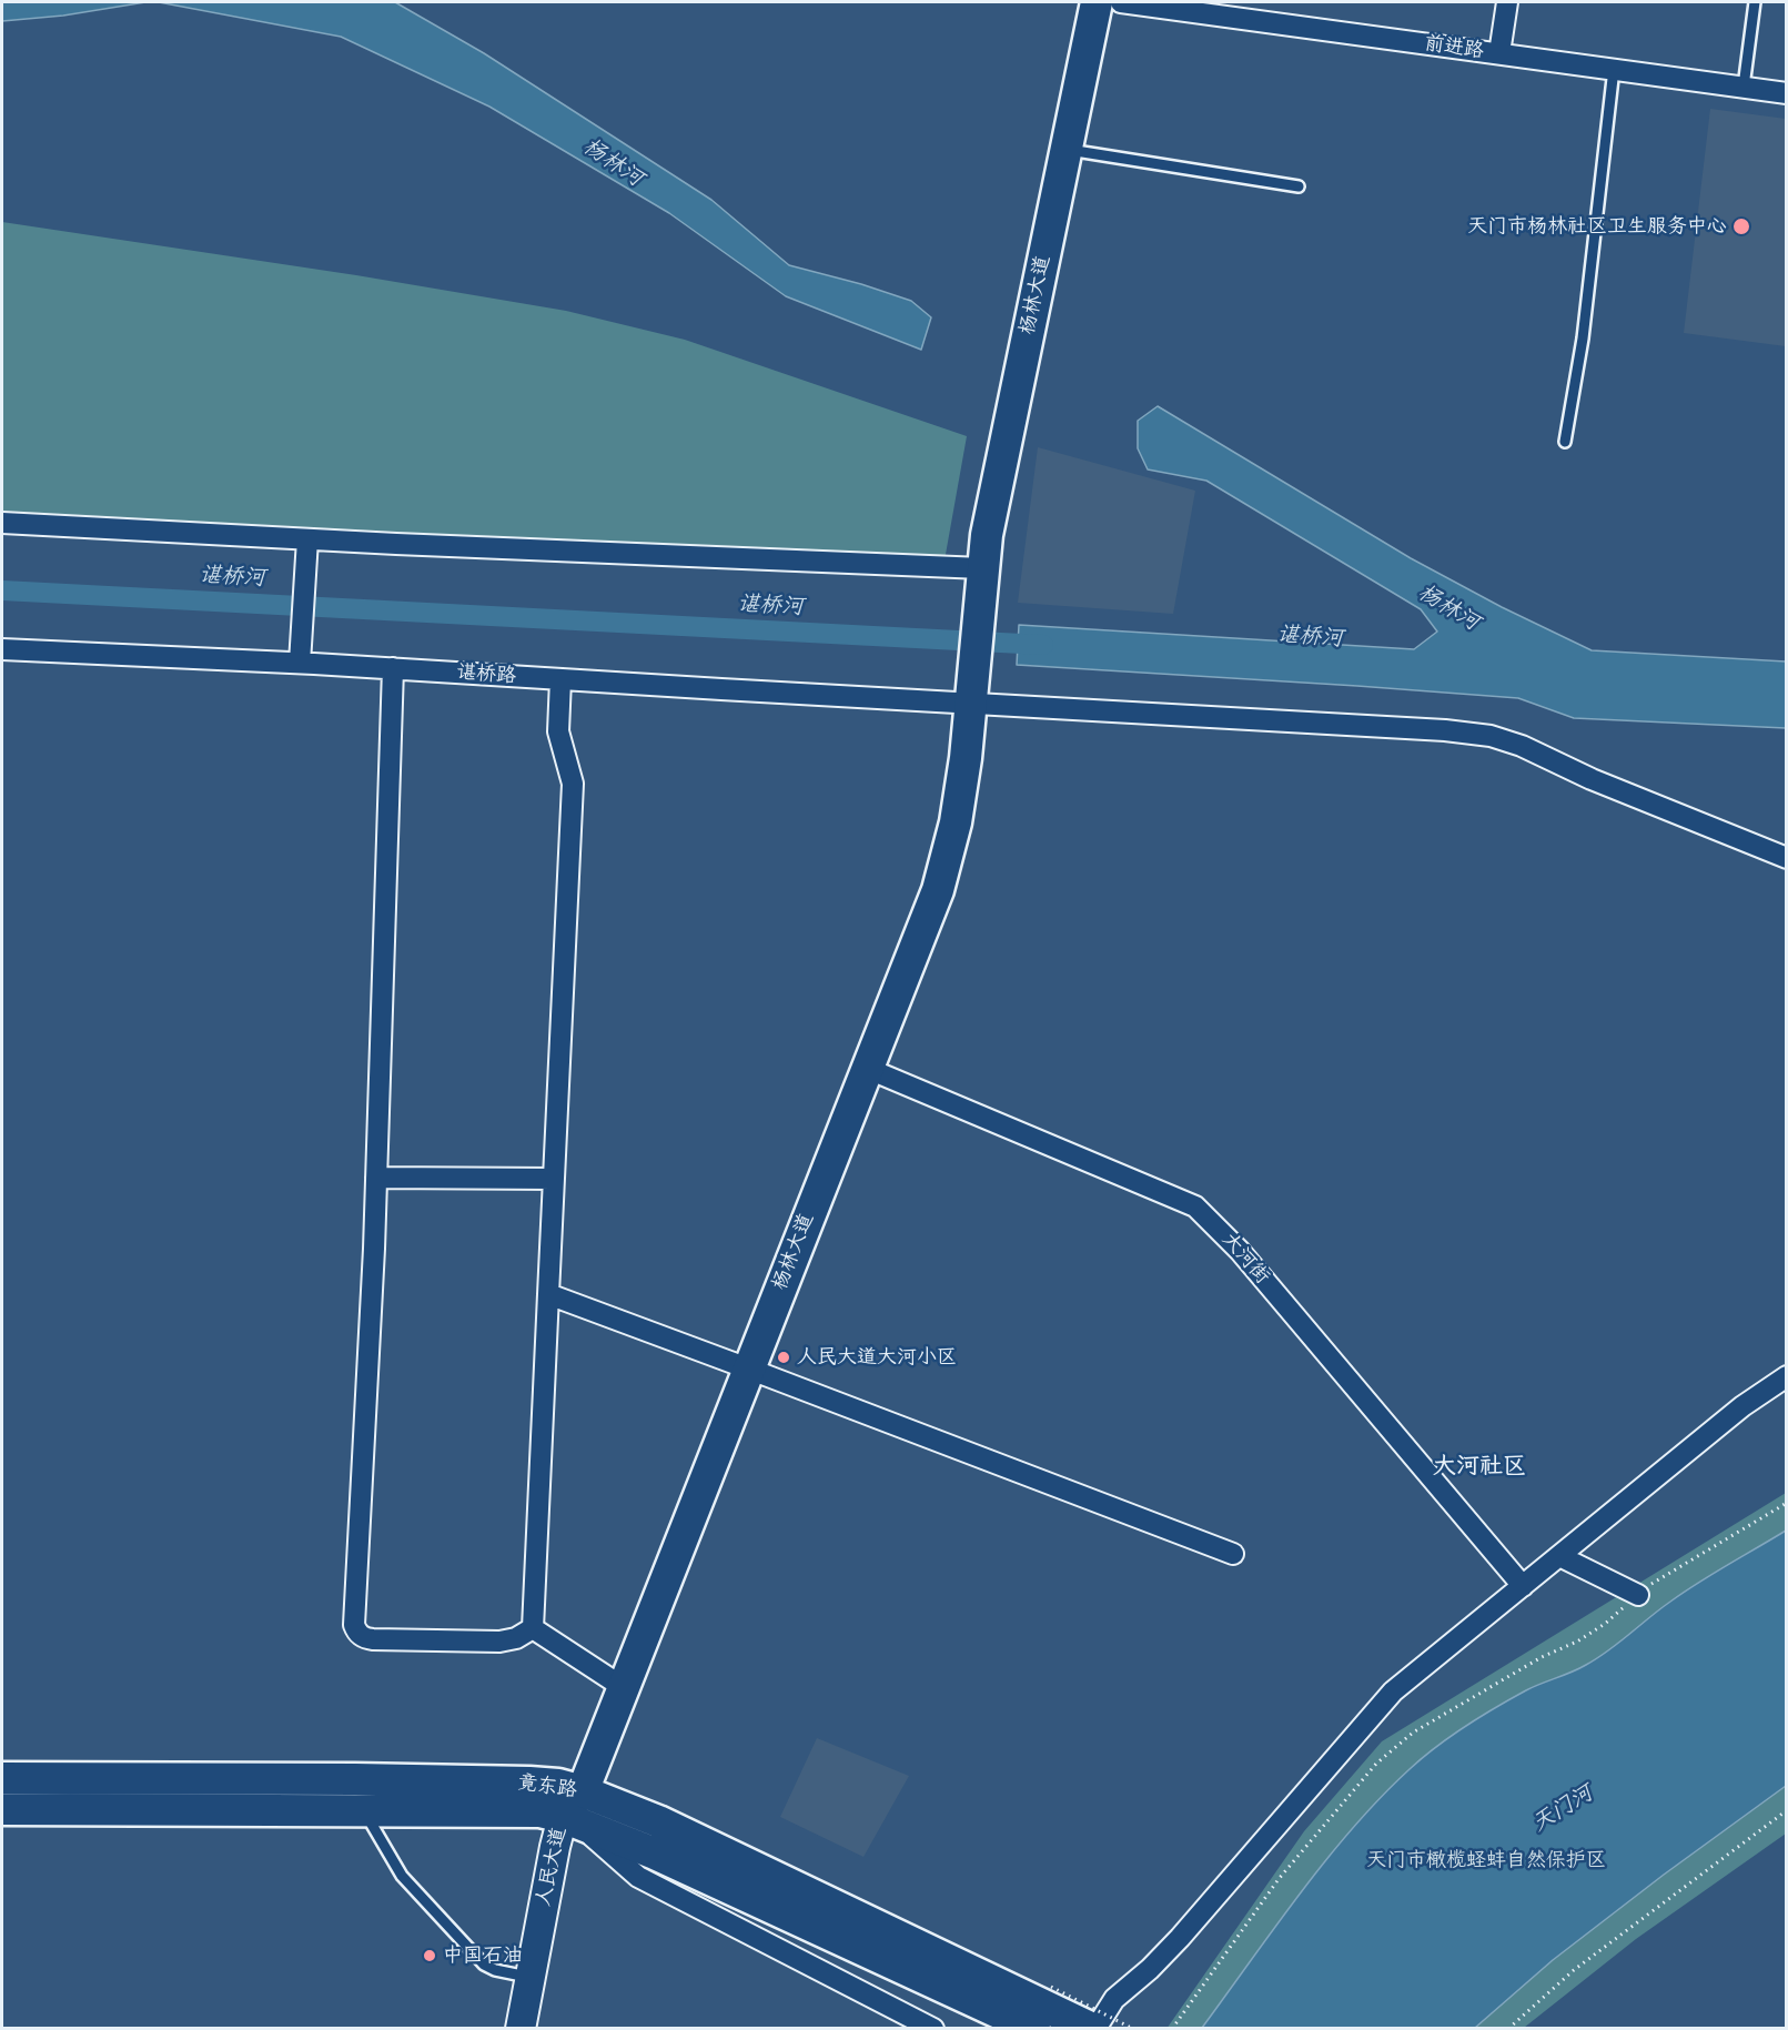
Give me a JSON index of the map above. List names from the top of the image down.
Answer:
{
  "streets": {
    "main road": ["杨林大道", "竟东路", "人民大道"],
    "street": ["前进路", "谌桥路", "大河街"]
  },
  "crossings": [
    ["杨林大道", "谌桥路"],
    ["杨林大道", "大河街"],
    ["杨林大道", "竟东路"],
    ["杨林大道", "人民大道"],
    ["竟东路", "人民大道"]
  ],
  "districts": ["大河社区"],
  "water": ["杨林河", "谌桥河", "天门河"],
  "parks": ["天门市橄榄蛏蚌自然保护区"],
  "places": ["天门市杨林社区卫生服务中心", "人民大道大河小区", "中国石油"]
}
